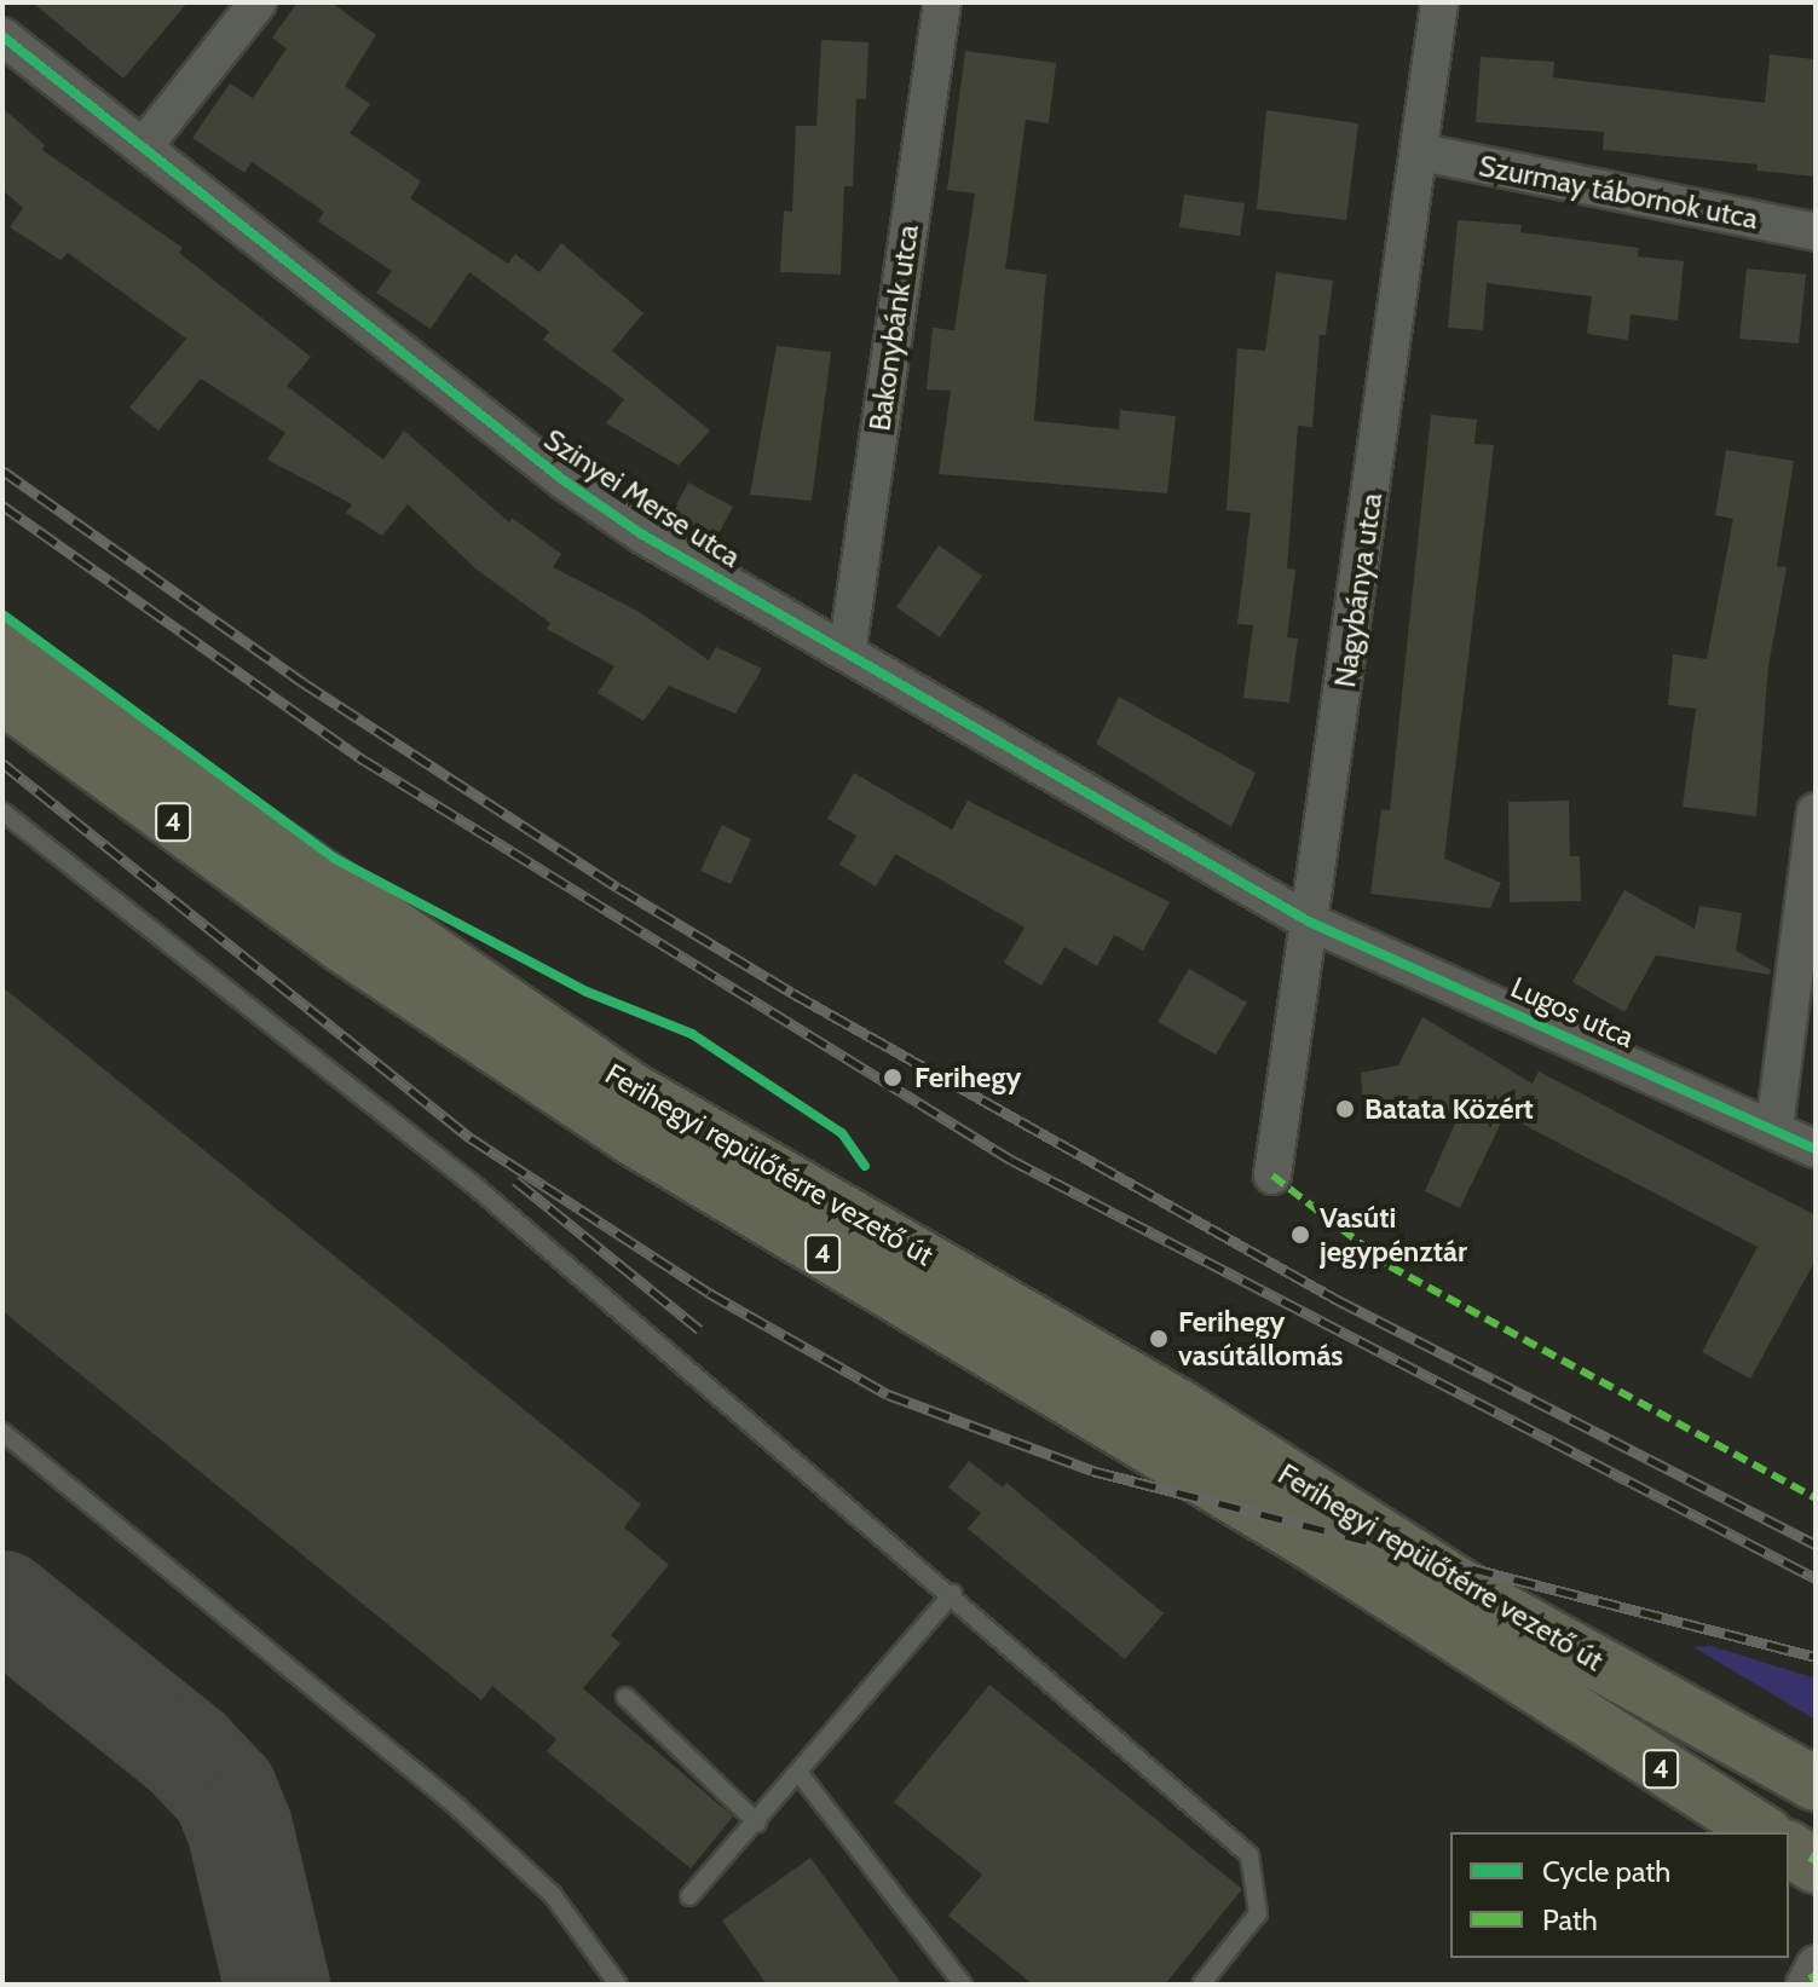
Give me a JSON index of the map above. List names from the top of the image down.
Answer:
{
  "streets": {
    "main road": ["4", "Ferihegyi repülőtérre vezető út"],
    "street": [
      "Szurmay tábornok utca",
      "Bakonybánk utca",
      "Szinyei Merse utca",
      "Nagybánya utca",
      "Lugos utca"
    ]
  },
  "crossings": [
    ["Szurmay tábornok utca", "Nagybánya utca"],
    ["Bakonybánk utca", "Szinyei Merse utca"],
    ["Szinyei Merse utca", "Nagybánya utca"],
    ["Szinyei Merse utca", "Lugos utca"],
    ["Nagybánya utca", "Lugos utca"]
  ],
  "places": [
    "Ferihegy",
    "Batata Közért",
    "Vasúti jegypénztár",
    "Ferihegy vasútállomás"
  ],
  "legend": ["Cycle path", "Path"]
}
